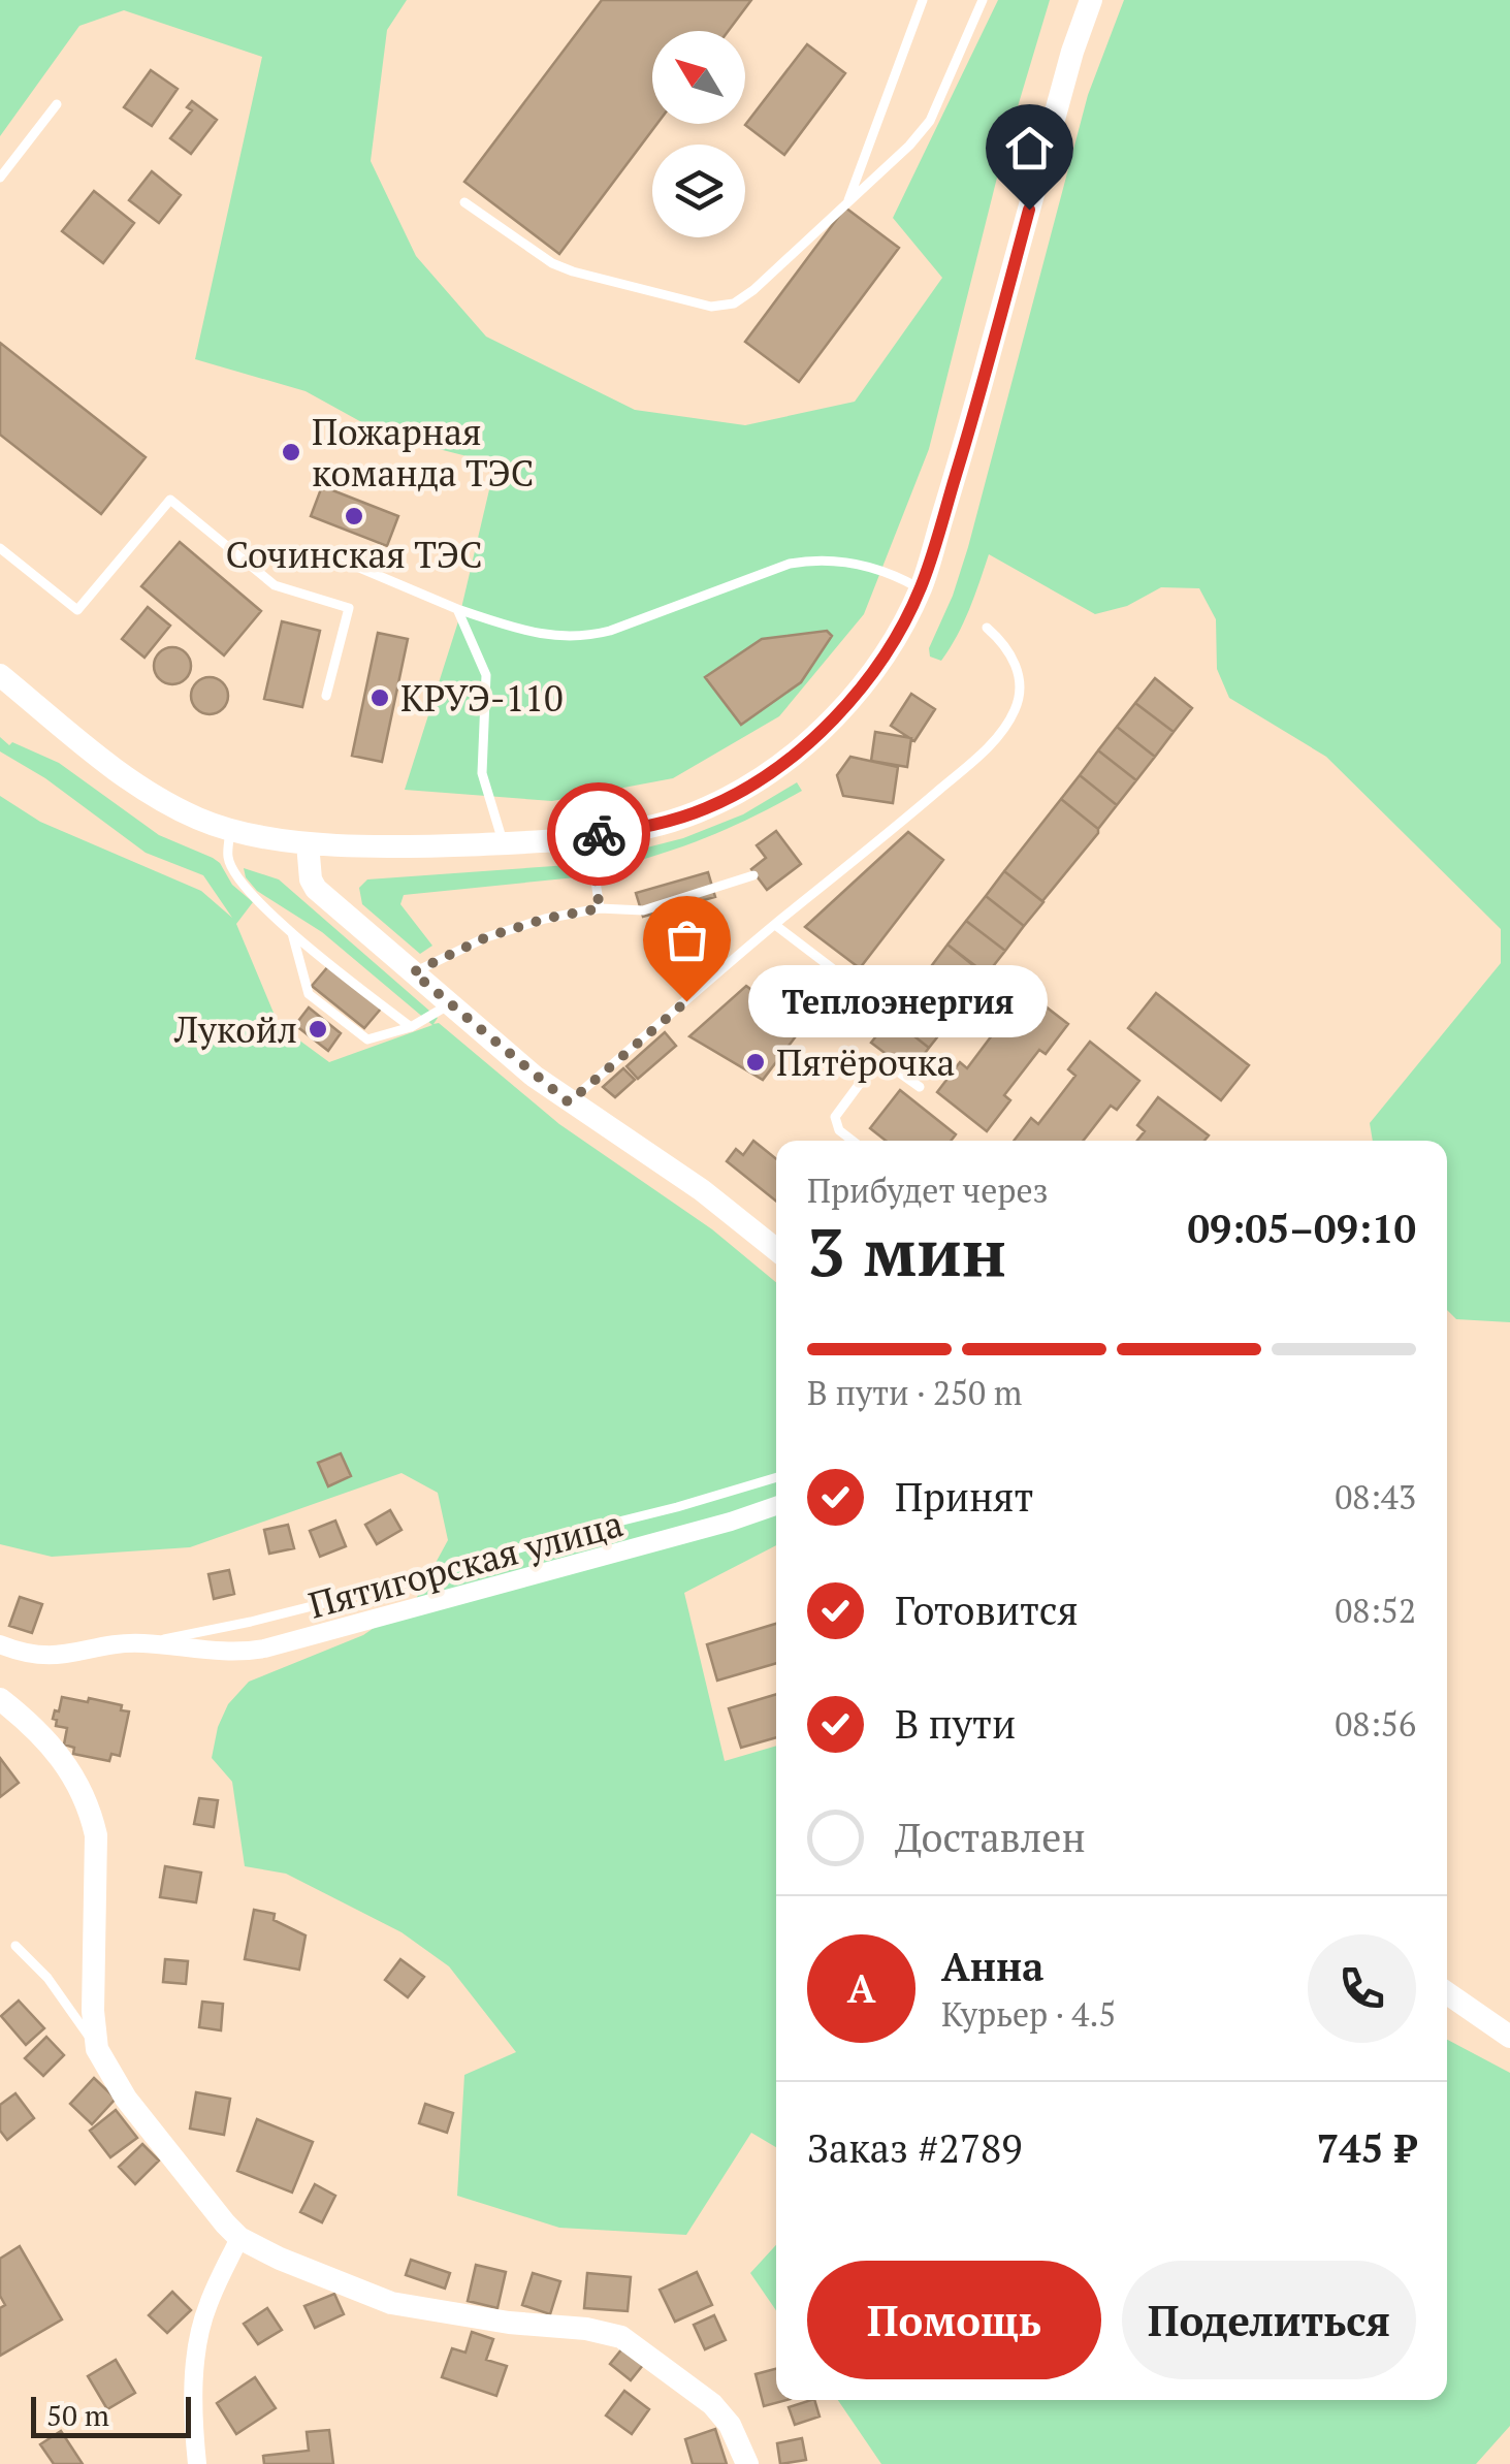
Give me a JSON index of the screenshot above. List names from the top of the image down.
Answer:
{
  "streets": {
    "street": ["Пятигорская улица"]
  },
  "places": [
    "Пожарная команда ТЭС",
    "Сочинская ТЭС",
    "КРУЭ-110",
    "Теплоэнергия",
    "Лукойл",
    "Пятёрочка"
  ],
  "scale_bar": "50 m",
  "north": "top left",
  "page": {
    "bubble": "Теплоэнергия",
    "heading": ["3 мин", "Прибудет через", "09:05–09:10"],
    "panel": [
      "Анна",
      "Курьер · 4.5",
      "Заказ #2789",
      "745 ₽"
    ],
    "bar": "В пути · 250 m",
    "list": [
      ["Принят", "08:43"],
      ["Готовится", "08:52"],
      ["В пути", "08:56"],
      "Доставлен"
    ],
    "round": "А",
    "buttons": ["Помощь", "Поделиться"],
    "scale": "50 m"
  }
}
